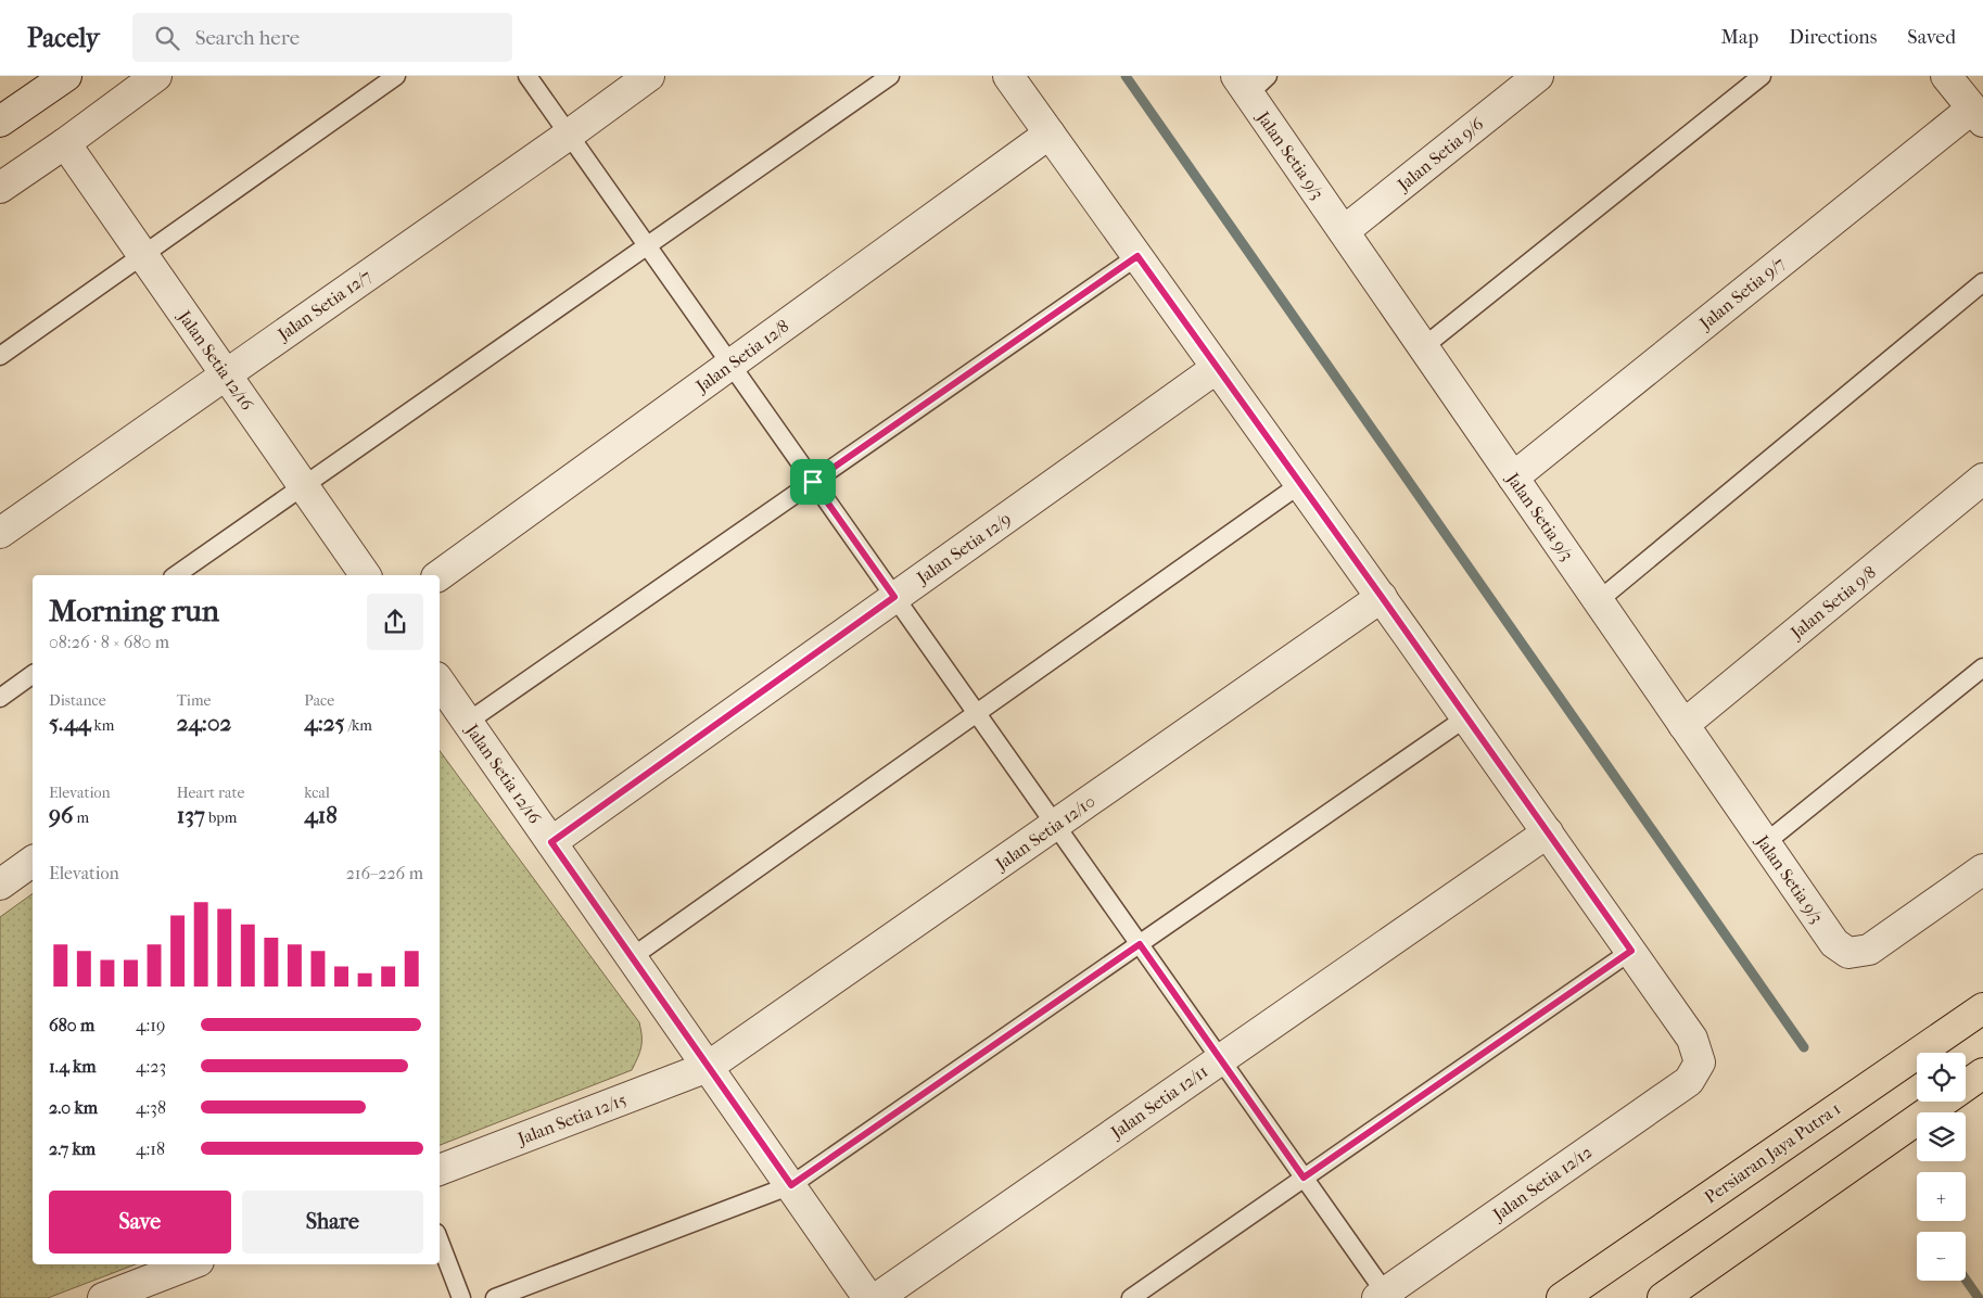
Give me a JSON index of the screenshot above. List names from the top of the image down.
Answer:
{
  "streets": {
    "main road": ["Persiaran Jaya Putra 1"],
    "street": [
      "Jalan Setia 9/6",
      "Jalan Setia 9/3",
      "Jalan Setia 9/7",
      "Jalan Setia 12/7",
      "Jalan Setia 12/8",
      "Jalan Setia 12/16",
      "Jalan Setia 12/9",
      "Jalan Setia 9/8",
      "Jalan Setia 12/10",
      "Jalan Setia 12/11",
      "Jalan Setia 12/15",
      "Jalan Setia 12/12"
    ]
  },
  "crossings": [
    ["Jalan Setia 9/6", "Jalan Setia 9/3"],
    ["Jalan Setia 9/3", "Jalan Setia 9/7"],
    ["Jalan Setia 9/3", "Jalan Setia 9/8"],
    ["Jalan Setia 12/7", "Jalan Setia 12/16"],
    ["Jalan Setia 12/16", "Jalan Setia 12/9"],
    ["Jalan Setia 12/16", "Jalan Setia 12/10"],
    ["Jalan Setia 12/16", "Jalan Setia 12/15"],
    ["Jalan Setia 12/10", "Jalan Setia 12/15"]
  ],
  "page": {
    "header": "Pacely",
    "search": "Search here",
    "nav": ["Map", "Directions", "Saved"],
    "heading": ["Morning run", "08:26 · 8 × 680 m"],
    "stats": [
      ["Distance", "5.44 km"],
      ["Time", "24:02"],
      ["Pace", "4:25 /km"],
      ["Elevation", "96 m"],
      ["Heart rate", "137 bpm"],
      ["kcal", "418"]
    ],
    "chart": ["Elevation", "216–226 m"],
    "list": [
      {
        "name": "680 m",
        "note": "4:19"
      },
      {
        "name": "1.4 km",
        "note": "4:23"
      },
      {
        "name": "2.0 km",
        "note": "4:38"
      },
      {
        "name": "2.7 km",
        "note": "4:18"
      }
    ],
    "map_buttons": ["+", "−"],
    "buttons": ["Save", "Share"]
  }
}
